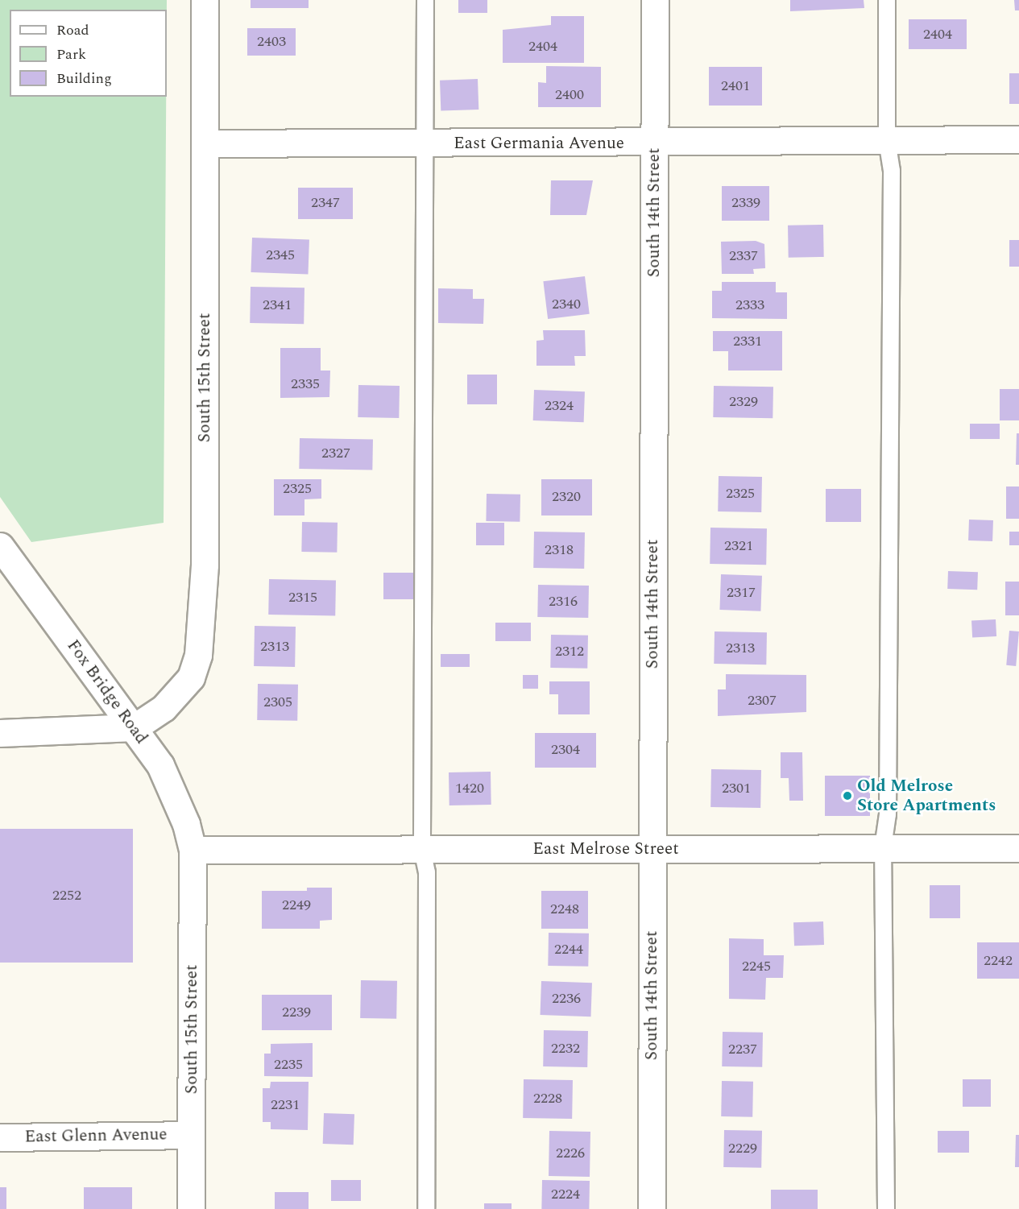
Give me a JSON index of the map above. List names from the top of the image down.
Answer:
{
  "streets": {
    "street": [
      "East Germania Avenue",
      "South 14th Street",
      "South 15th Street",
      "Fox Bridge Road",
      "East Melrose Street",
      "East Glenn Avenue"
    ]
  },
  "crossings": [
    ["East Germania Avenue", "South 14th Street"],
    ["East Germania Avenue", "South 15th Street"],
    ["South 14th Street", "East Melrose Street"],
    ["South 15th Street", "Fox Bridge Road"],
    ["South 15th Street", "East Melrose Street"],
    ["South 15th Street", "East Glenn Avenue"],
    ["Fox Bridge Road", "East Melrose Street"]
  ],
  "places": ["Old Melrose Store Apartments"],
  "house_numbers": [
    "2404",
    "2403",
    "2404",
    "2401",
    "2400",
    "2347",
    "2339",
    "2345",
    "2337",
    "2340",
    "2341",
    "2333",
    "2331",
    "2335",
    "2329",
    "2324",
    "2327",
    "2325",
    "2325",
    "2320",
    "2321",
    "2318",
    "2317",
    "2315",
    "2316",
    "2313",
    "2313",
    "2312",
    "2307",
    "2305",
    "2304",
    "1420",
    "2301",
    "2252",
    "2249",
    "2248",
    "2244",
    "2242",
    "2245",
    "2236",
    "2239",
    "2232",
    "2237",
    "2235",
    "2228",
    "2231",
    "2229",
    "2226",
    "2224"
  ],
  "legend": ["Road", "Park", "Building"]
}
